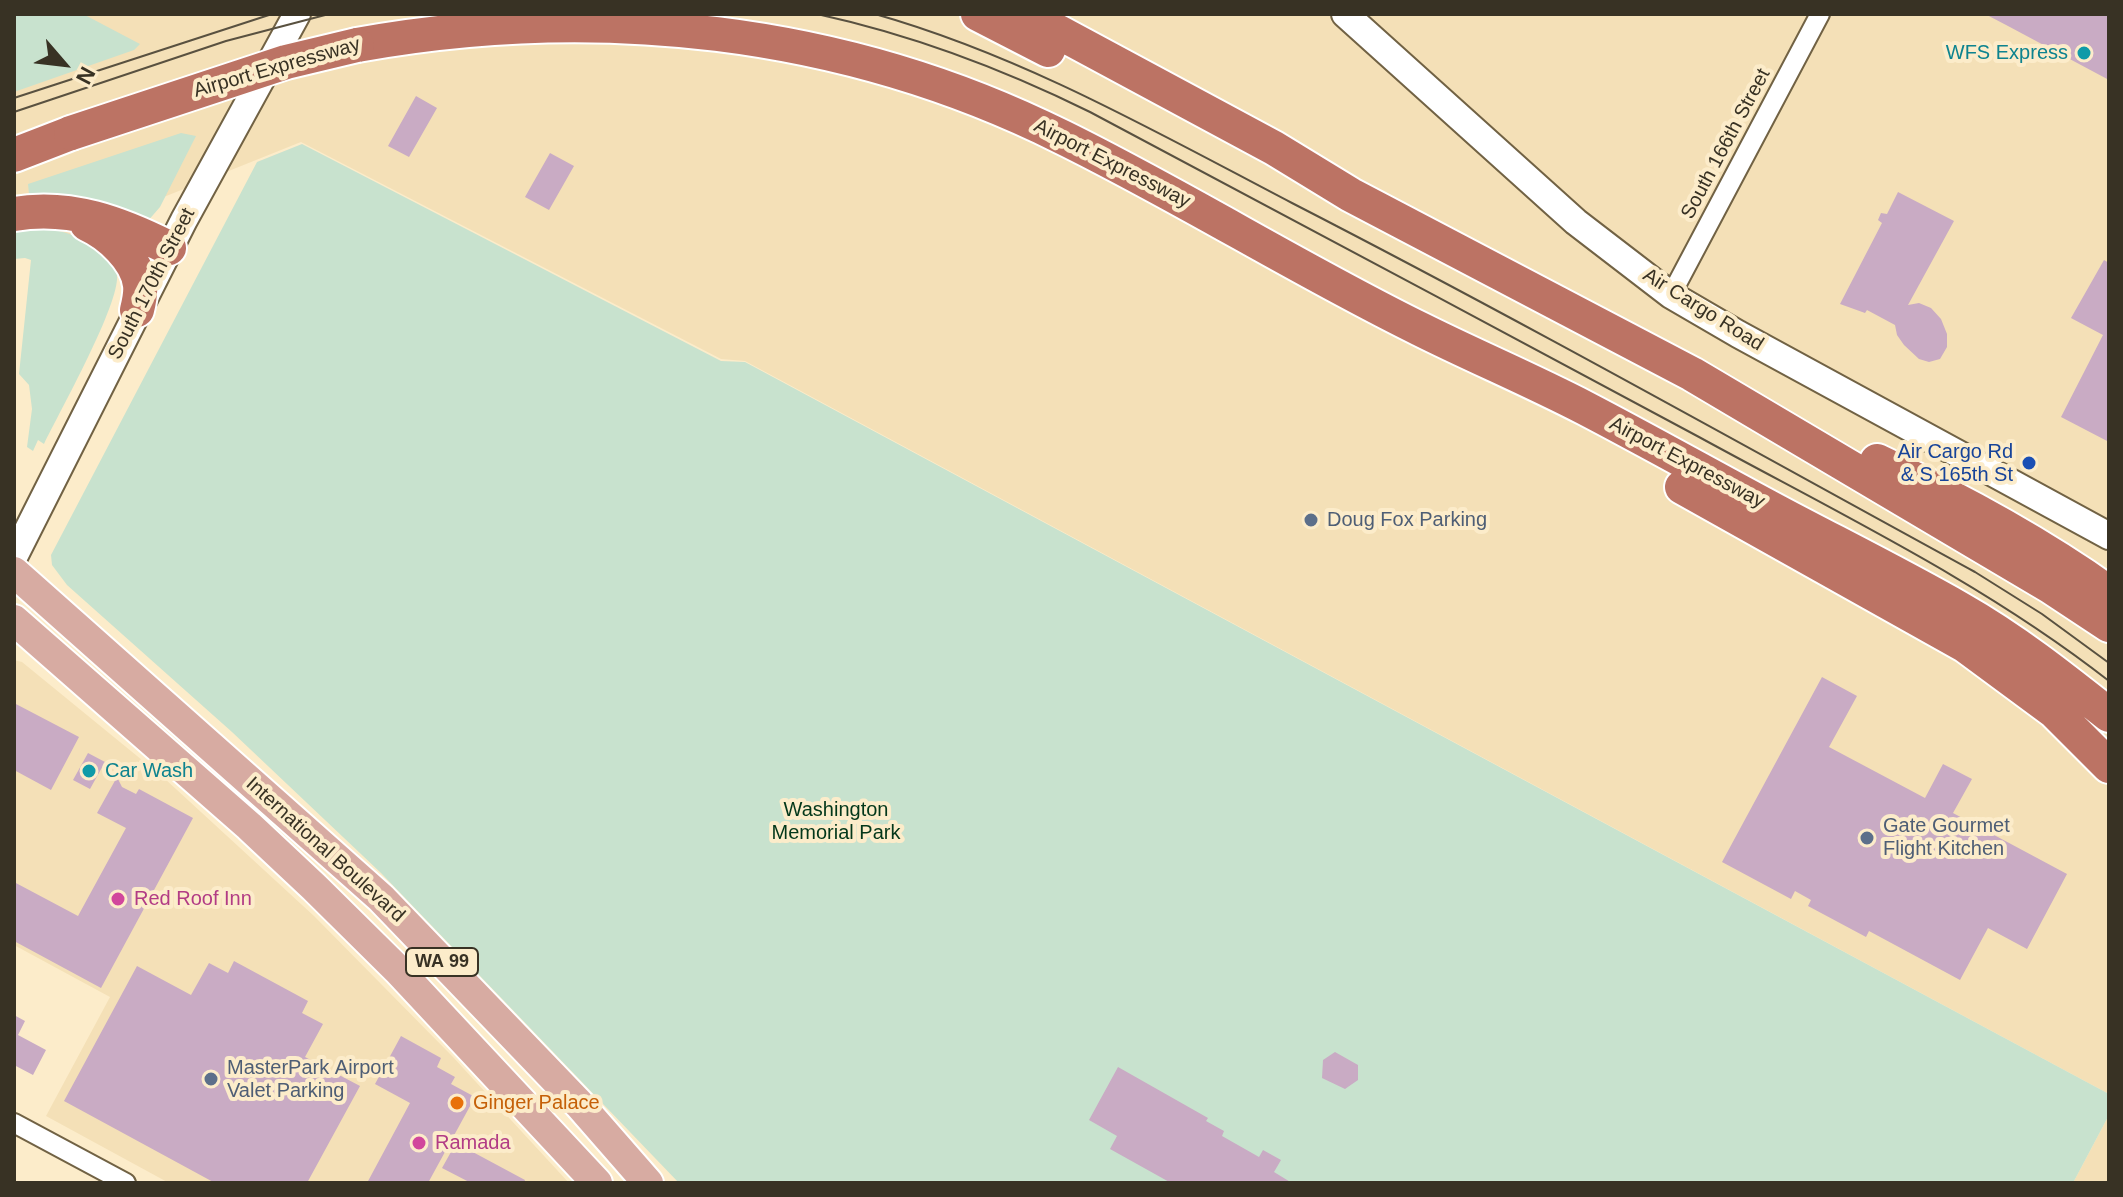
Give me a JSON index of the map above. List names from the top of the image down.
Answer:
{
  "streets": {
    "highway": ["Airport Expressway"],
    "main road": ["International Boulevard", "WA 99"],
    "street": ["South 166th Street", "South 170th Street", "Air Cargo Road"]
  },
  "crossings": [
    ["South 166th Street", "Air Cargo Road"]
  ],
  "parks": ["Washington Memorial Park"],
  "places": [
    "WFS Express",
    "Air Cargo Rd & S 165th St",
    "Doug Fox Parking",
    "Car Wash",
    "Gate Gourmet Flight Kitchen",
    "Red Roof Inn",
    "MasterPark Airport Valet Parking",
    "Ginger Palace",
    "Ramada"
  ],
  "north": "bottom right"
}
